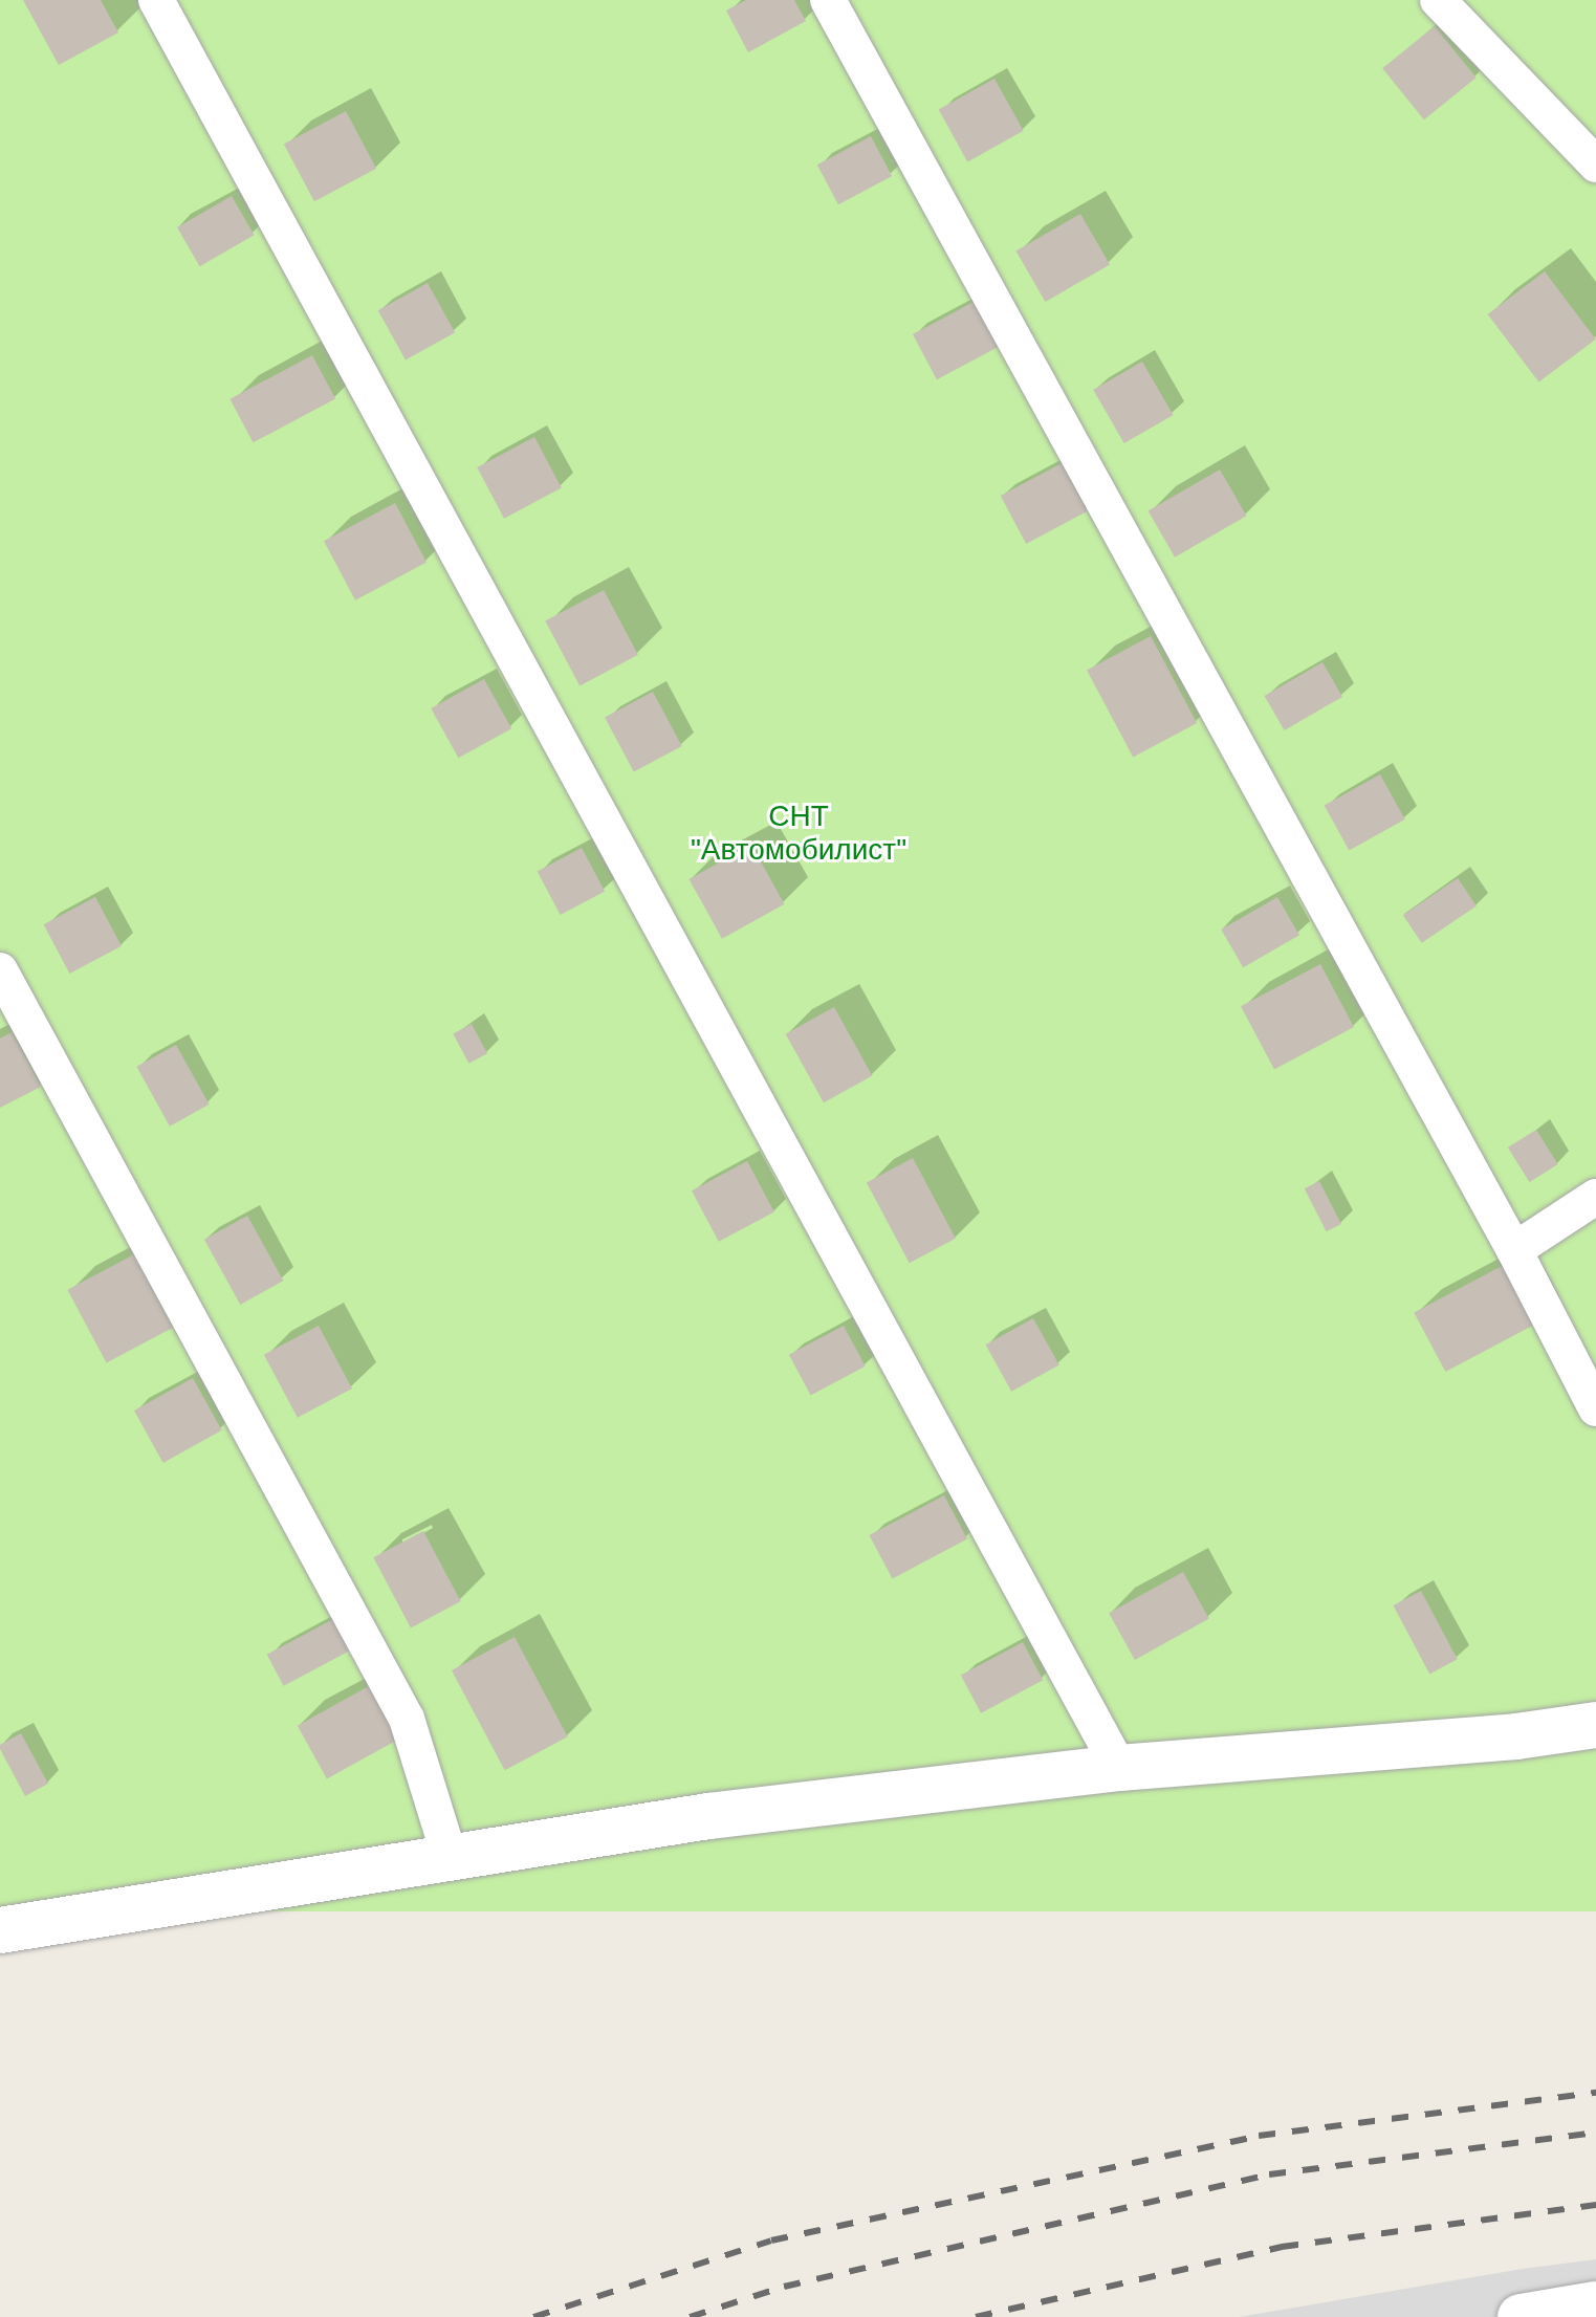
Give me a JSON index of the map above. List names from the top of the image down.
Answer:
{
  "parks": ["СНТ \"Автомобилист\""]
}
